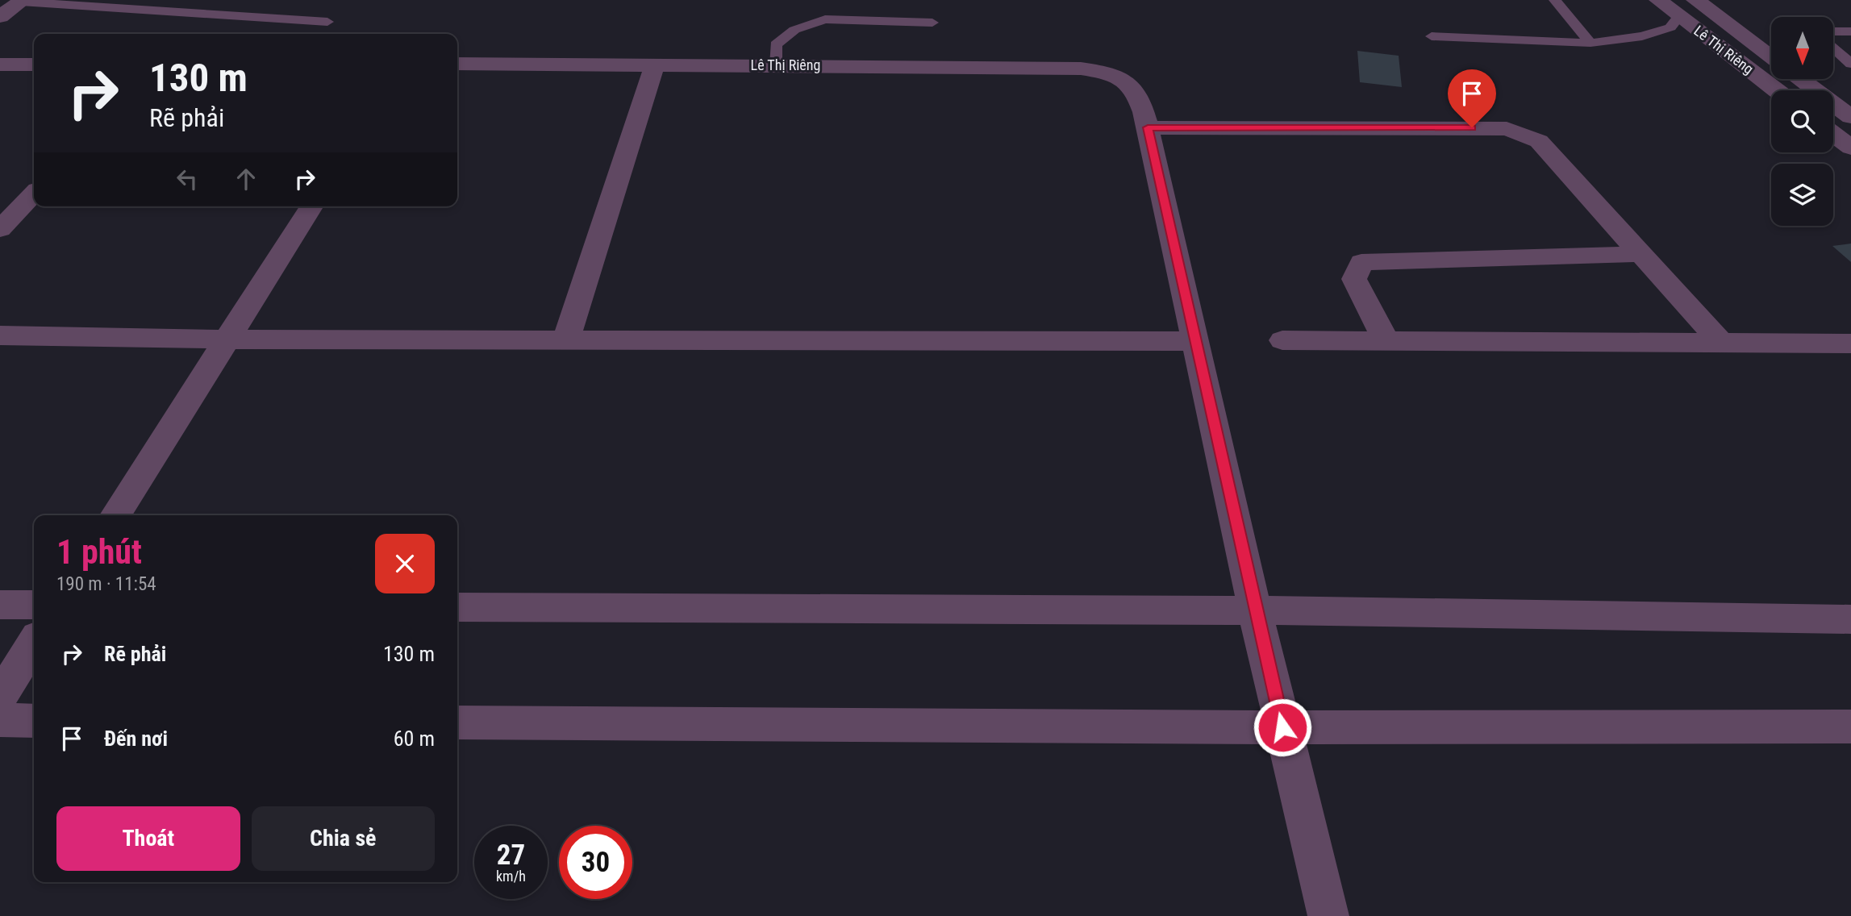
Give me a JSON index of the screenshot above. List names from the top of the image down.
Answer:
{
  "streets": {
    "street": ["Lê Thị Riêng"]
  },
  "north": "bottom",
  "page": {
    "turn": ["130 m", "Rẽ phải"],
    "heading": ["1 phút", "190 m · 11:54"],
    "list": [
      {
        "name": "Rẽ phải",
        "value": "130 m"
      },
      {
        "name": "Đến nơi",
        "value": "60 m"
      }
    ],
    "buttons": ["Thoát", "Chia sẻ"],
    "speed": "27 km/h",
    "limit": "30"
  }
}
